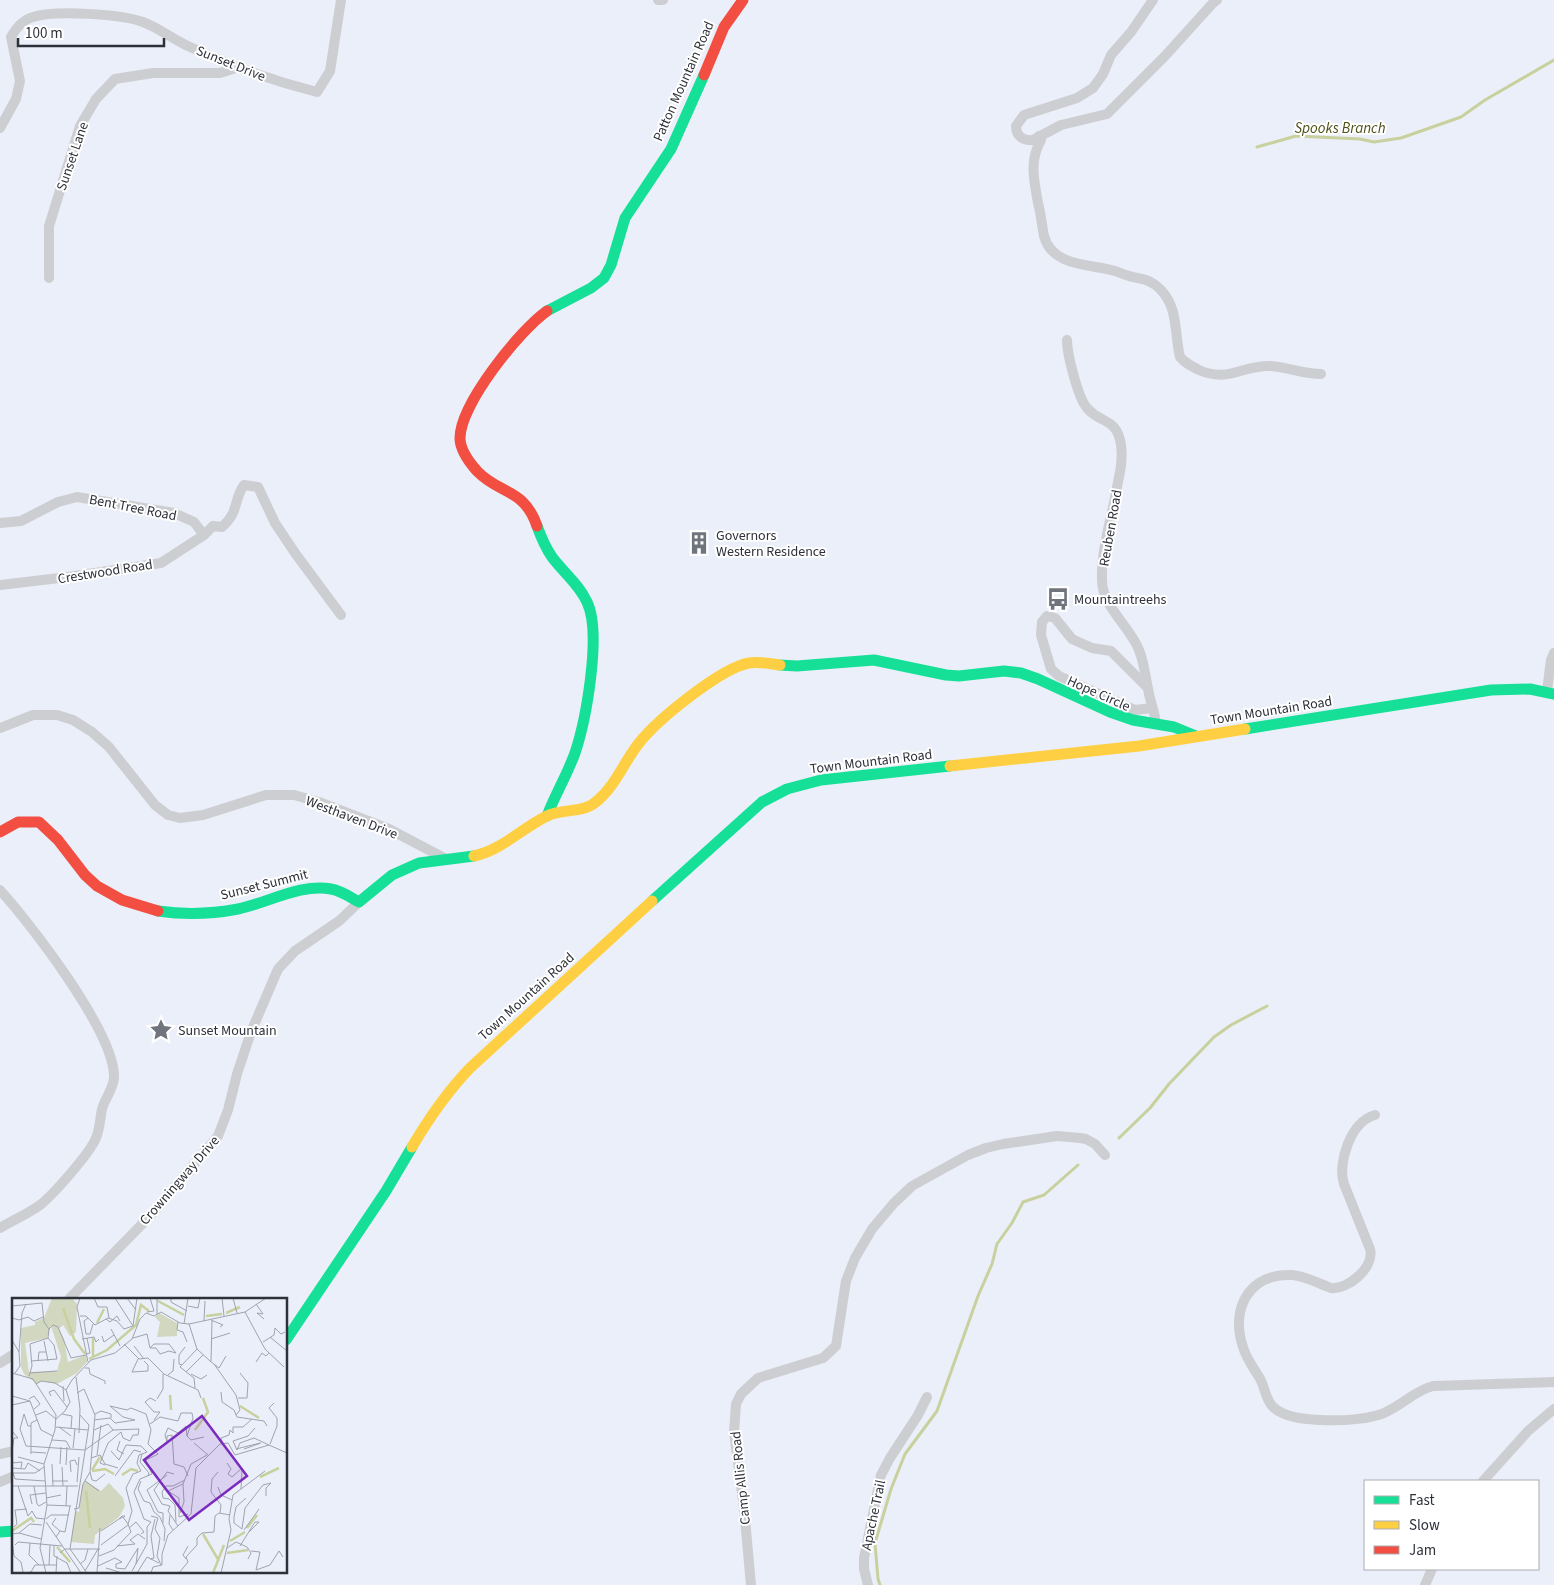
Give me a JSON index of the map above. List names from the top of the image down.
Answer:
{
  "streets": {
    "street": [
      "Sunset Drive",
      "Patton Mountain Road",
      "Sunset Lane",
      "Bent Tree Road",
      "Reuben Road",
      "Crestwood Road",
      "Hope Circle",
      "Town Mountain Road",
      "Westhaven Drive",
      "Sunset Summit",
      "Crowningway Drive",
      "Camp Allis Road",
      "Apache Trail"
    ]
  },
  "crossings": [
    ["Sunset Drive", "Sunset Lane"],
    ["Bent Tree Road", "Crestwood Road"],
    ["Reuben Road", "Hope Circle"],
    ["Sunset Summit", "Crowningway Drive"]
  ],
  "water": ["Spooks Branch"],
  "places": {
    "building": ["Governors Western Residence"],
    "bus stop": ["Mountaintreehs"],
    "place": ["Sunset Mountain"]
  },
  "legend": ["Fast", "Slow", "Jam"],
  "scale_bar": "100 m"
}
